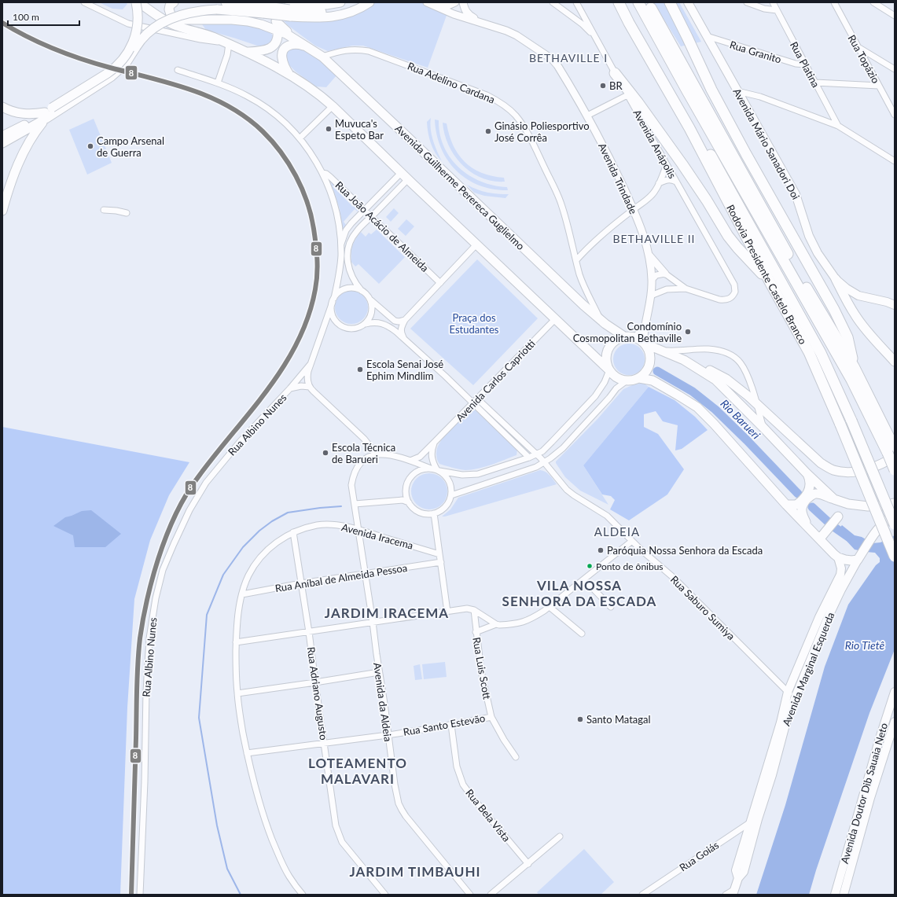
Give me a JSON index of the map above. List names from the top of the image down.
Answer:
{
  "streets": {
    "highway": ["Rodovia Presidente Castelo Branco"],
    "main road": [
      "Avenida Mário Sanadori Doi",
      "Avenida Guilherme Perereca Guglielmo",
      "Avenida Marginal Esquerda",
      "Avenida Doutor Dib Sauaia Neto"
    ],
    "street": [
      "Rua Granito",
      "Rua Topázio",
      "Rua Platina",
      "Rua Adelino Cardana",
      "Avenida Anápolis",
      "Avenida Trindade",
      "Rua João Acácio de Almeida",
      "Avenida Carlos Capriotti",
      "Rua Albino Nunes",
      "Avenida Iracema",
      "Rua Aníbal de Almeida Pessoa",
      "Rua Saburo Sumiya",
      "Rua Luis Scott",
      "Rua Adriano Augusto",
      "Avenida da Aldeia",
      "Rua Santo Estevão",
      "Rua Bela Vista",
      "Rua Goiás"
    ]
  },
  "crossings": [
    ["Rua Granito", "Rua Platina"],
    ["Rua Granito", "Avenida Mário Sanadori Doi"],
    ["Rua Adelino Cardana", "Avenida Guilherme Perereca Guglielmo"],
    ["Avenida Trindade", "Avenida Guilherme Perereca Guglielmo"],
    ["Avenida Carlos Capriotti", "Rua Saburo Sumiya"],
    ["Avenida Iracema", "Rua Aníbal de Almeida Pessoa"],
    ["Avenida Iracema", "Rua Adriano Augusto"],
    ["Avenida Iracema", "Avenida da Aldeia"],
    ["Avenida Iracema", "Rua Santo Estevão"],
    ["Rua Aníbal de Almeida Pessoa", "Rua Adriano Augusto"],
    ["Rua Aníbal de Almeida Pessoa", "Avenida da Aldeia"],
    ["Rua Saburo Sumiya", "Avenida Marginal Esquerda"],
    ["Rua Luis Scott", "Rua Santo Estevão"],
    ["Avenida Marginal Esquerda", "Rua Goiás"],
    ["Rua Adriano Augusto", "Rua Santo Estevão"],
    ["Avenida da Aldeia", "Rua Santo Estevão"],
    ["Rua Santo Estevão", "Rua Bela Vista"]
  ],
  "districts": [
    "BETHAVILLE I",
    "BETHAVILLE II",
    "ALDEIA",
    "VILA NOSSA SENHORA DA ESCADA",
    "JARDIM IRACEMA",
    "LOTEAMENTO MALAVARI",
    "JARDIM TIMBAUHI"
  ],
  "water": ["Rio Barueri", "Rio Tietê"],
  "parks": ["Praça dos Estudantes"],
  "places": [
    "BR",
    "Muvuca's Espeto Bar",
    "Ginásio Poliesportivo José Corrêa",
    "Campo Arsenal de Guerra",
    "Condomínio Cosmopolitan Bethaville",
    "Escola Senai José Ephim Mindlim",
    "Escola Técnica de Barueri",
    "Paróquia Nossa Senhora da Escada",
    "Ponto de ônibus",
    "Santo Matagal"
  ],
  "lines": ["transit line 8"],
  "scale_bar": "100 m"
}
